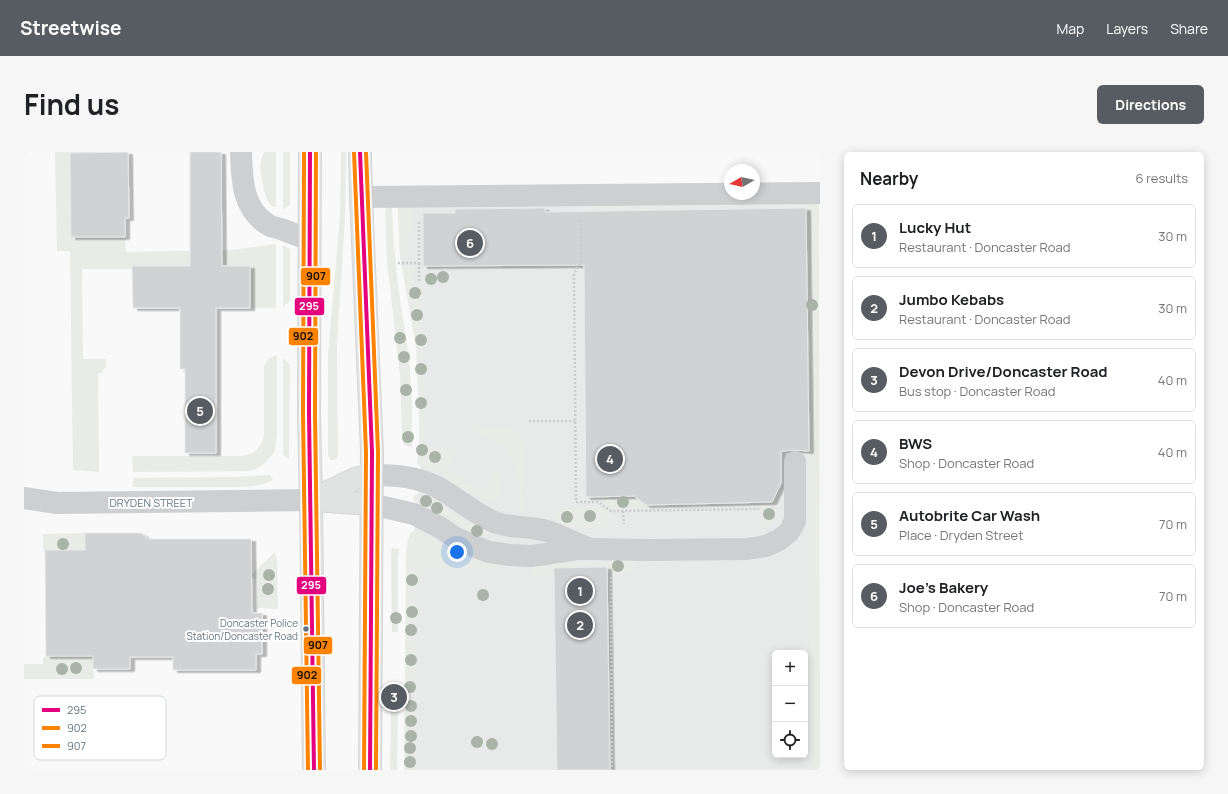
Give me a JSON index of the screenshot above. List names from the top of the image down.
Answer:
{
  "streets": {
    "street": ["DRYDEN STREET"]
  },
  "places": ["Doncaster Police Station/Doncaster Road"],
  "lines": ["transit line 295", "transit line 902", "transit line 907"],
  "legend": ["295", "902", "907"],
  "north": "left",
  "page": {
    "header": "Streetwise",
    "nav": ["Map", "Layers", "Share"],
    "title": "Find us",
    "buttons": "Directions",
    "heading": ["Nearby", "6 results"],
    "list": [
      {
        "mark": "1",
        "name": "Lucky Hut",
        "note": "Restaurant · Doncaster Road",
        "value": "30 m"
      },
      {
        "mark": "2",
        "name": "Jumbo Kebabs",
        "note": "Restaurant · Doncaster Road",
        "value": "30 m"
      },
      {
        "mark": "3",
        "name": "Devon Drive/Doncaster Road",
        "note": "Bus stop · Doncaster Road",
        "value": "40 m"
      },
      {
        "mark": "4",
        "name": "BWS",
        "note": "Shop · Doncaster Road",
        "value": "40 m"
      },
      {
        "mark": "5",
        "name": "Autobrite Car Wash",
        "note": "Place · Dryden Street",
        "value": "70 m"
      },
      {
        "mark": "6",
        "name": "Joe's Bakery",
        "note": "Shop · Doncaster Road",
        "value": "70 m"
      }
    ],
    "pins": [
      "6",
      "5",
      "4",
      "1",
      "2",
      "3"
    ],
    "map_buttons": ["+", "−"]
  }
}
